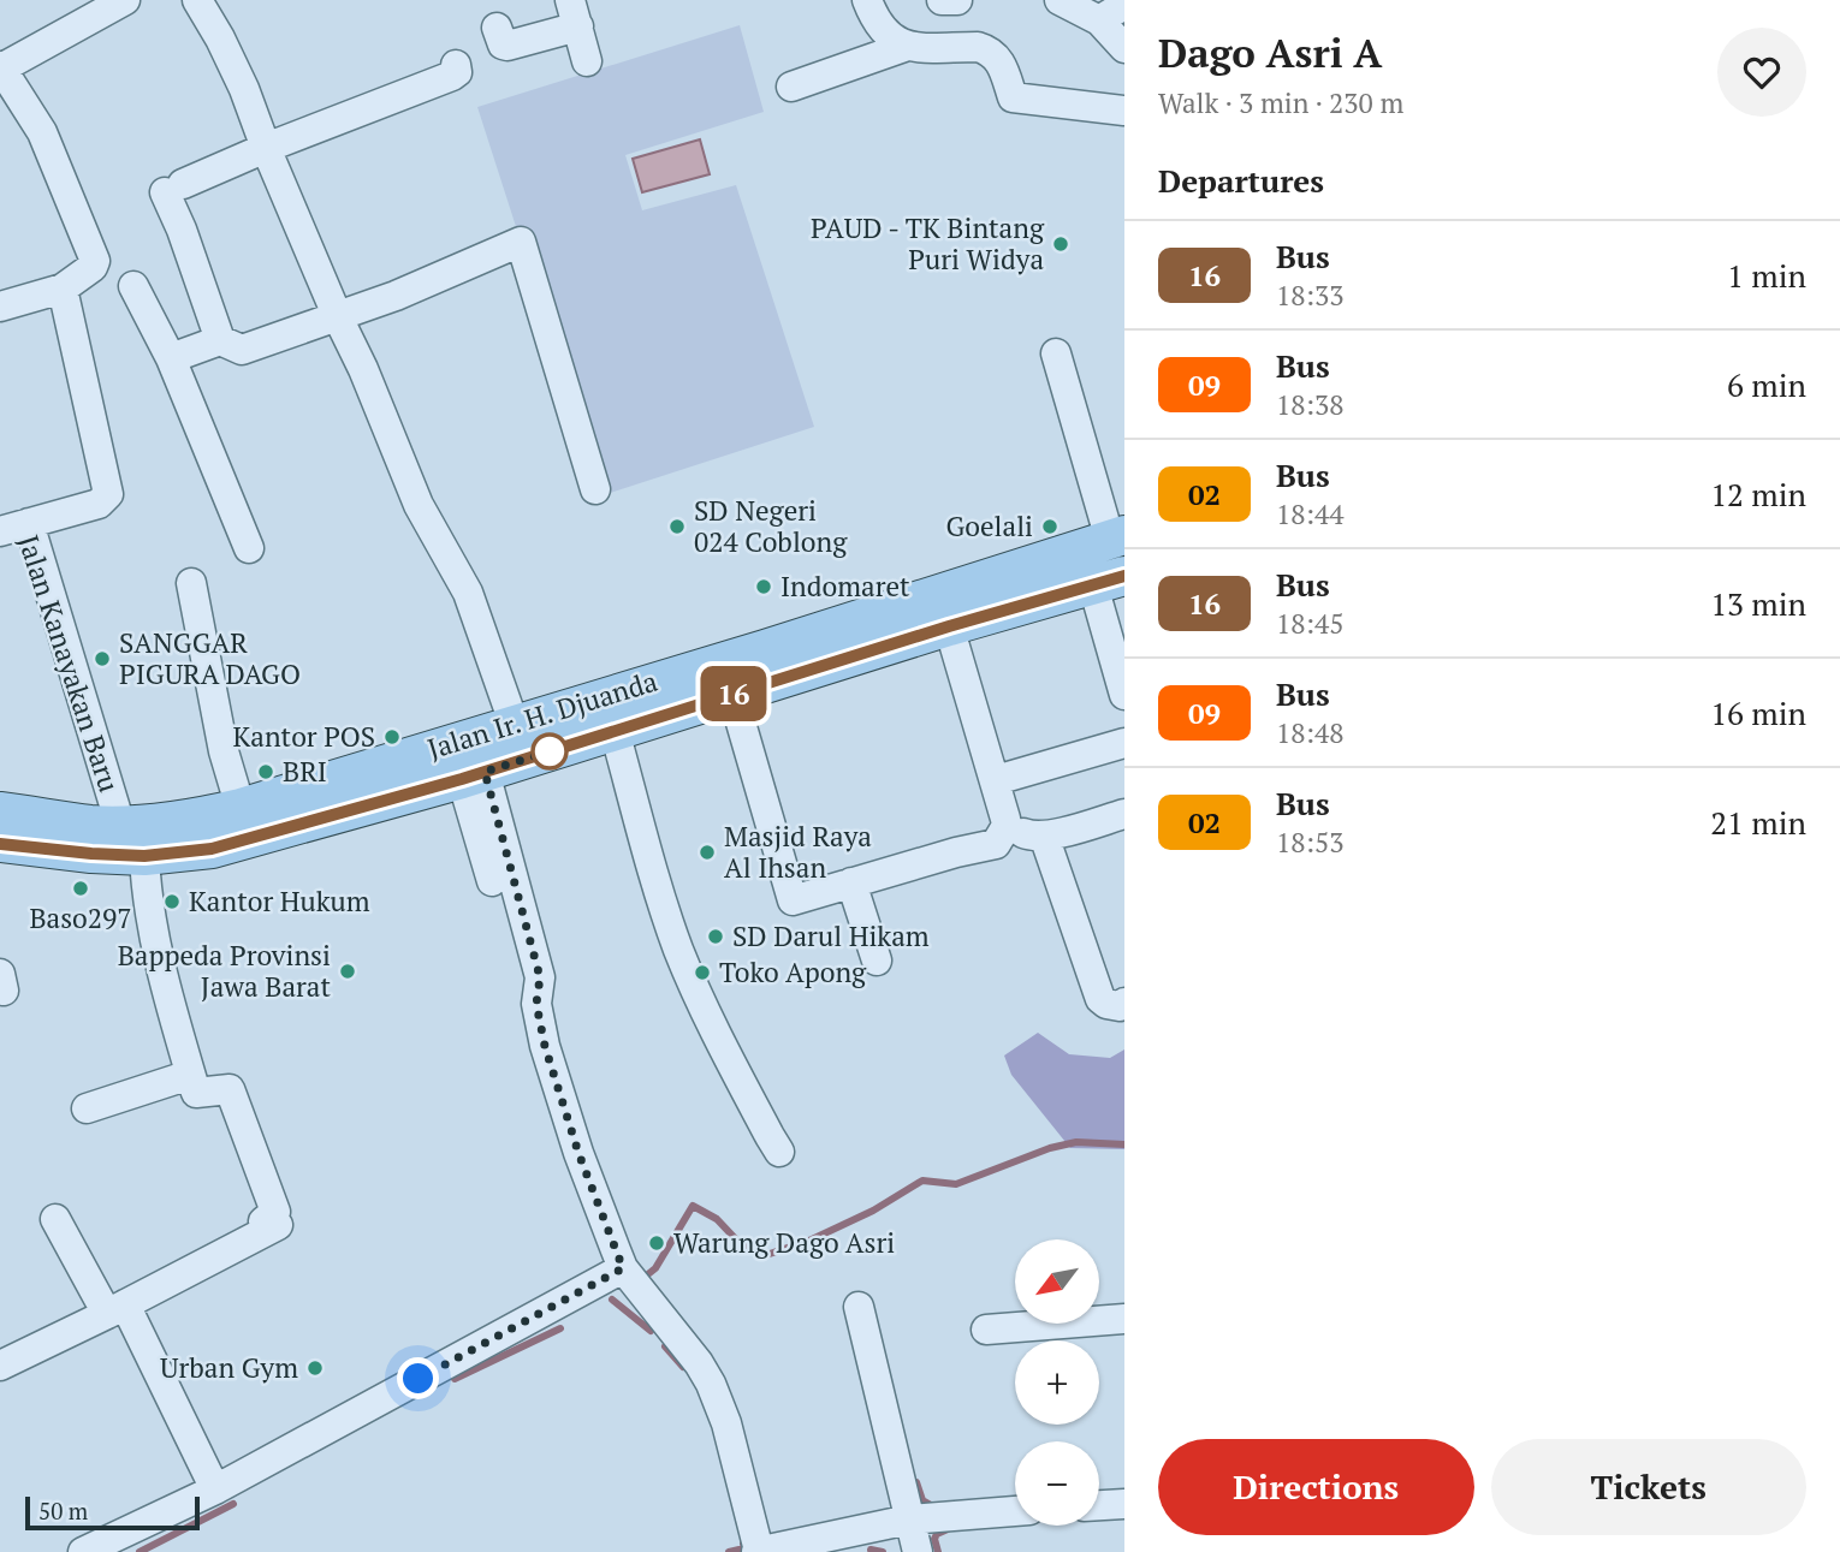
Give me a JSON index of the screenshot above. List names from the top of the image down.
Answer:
{
  "streets": {
    "main road": ["Jalan Ir. H. Djuanda"],
    "street": ["Jalan Kanayakan Baru"]
  },
  "crossings": [
    ["Jalan Kanayakan Baru", "Jalan Ir. H. Djuanda"]
  ],
  "places": [
    "PAUD - TK Bintang Puri Widya",
    "SD Negeri 024 Coblong",
    "Goelali",
    "Indomaret",
    "SANGGAR PIGURA DAGO",
    "Kantor POS",
    "BRI",
    "Masjid Raya Al Ihsan",
    "Baso297",
    "Kantor Hukum",
    "SD Darul Hikam",
    "Bappeda Provinsi Jawa Barat",
    "Toko Apong",
    "Warung Dago Asri",
    "Urban Gym"
  ],
  "lines": ["bus line 16"],
  "scale_bar": "50 m",
  "north": "bottom left",
  "page": {
    "on_map": "16",
    "heading": [
      ["Dago Asri A", "Walk · 3 min · 230 m"],
      "Departures"
    ],
    "list": [
      {
        "mark": "16",
        "name": "Bus",
        "note": "18:33",
        "value": "1 min"
      },
      {
        "mark": "09",
        "name": "Bus",
        "note": "18:38",
        "value": "6 min"
      },
      {
        "mark": "02",
        "name": "Bus",
        "note": "18:44",
        "value": "12 min"
      },
      {
        "mark": "16",
        "name": "Bus",
        "note": "18:45",
        "value": "13 min"
      },
      {
        "mark": "09",
        "name": "Bus",
        "note": "18:48",
        "value": "16 min"
      },
      {
        "mark": "02",
        "name": "Bus",
        "note": "18:53",
        "value": "21 min"
      }
    ],
    "map_buttons": ["+", "−"],
    "buttons": ["Directions", "Tickets"],
    "scale": "50 m"
  }
}
